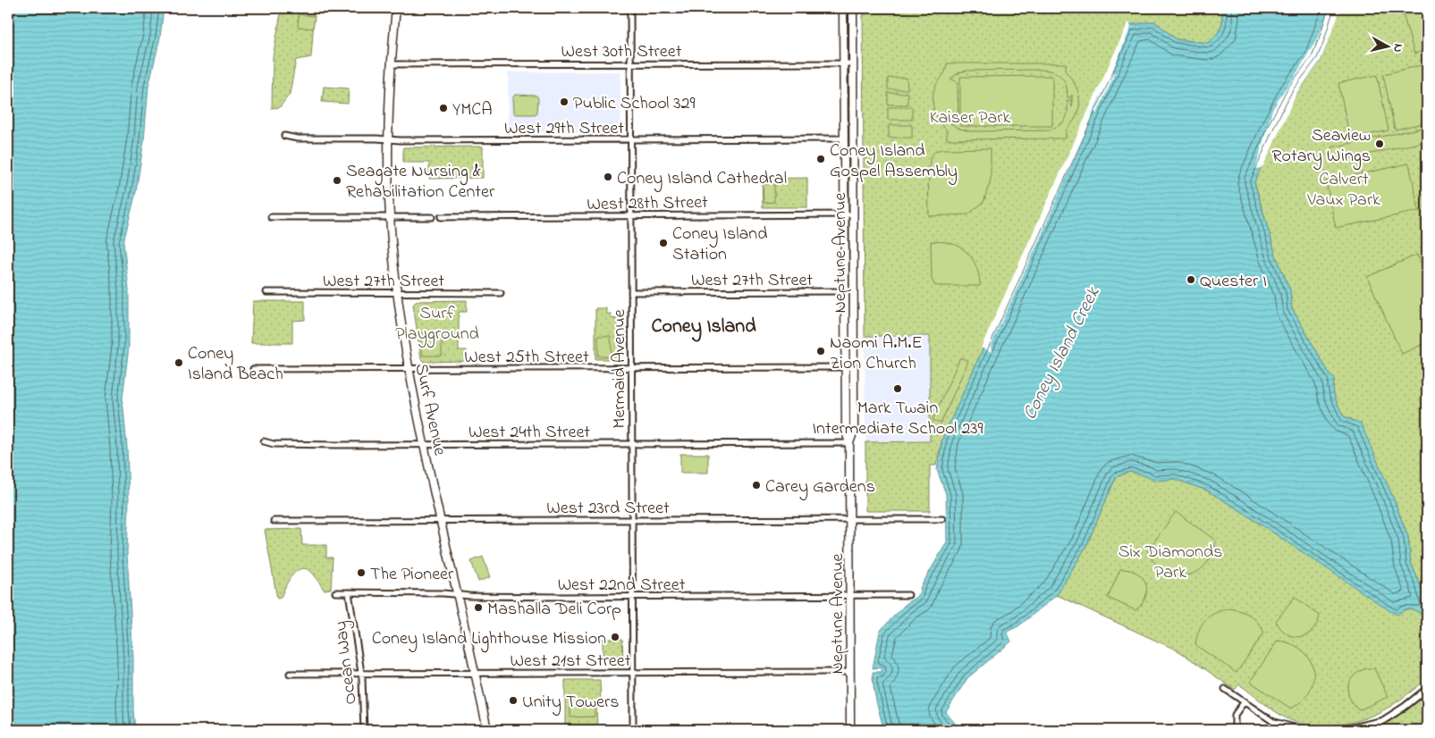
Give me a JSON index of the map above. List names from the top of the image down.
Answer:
{
  "streets": {
    "main road": ["Neptune Avenue", "Surf Avenue"],
    "street": [
      "West 30th Street",
      "West 29th Street",
      "West 28th Street",
      "West 27th Street",
      "West 25th Street",
      "Mermaid Avenue",
      "West 24th Street",
      "West 23rd Street",
      "West 22nd Street",
      "West 21st Street",
      "Ocean Way"
    ]
  },
  "crossings": [
    ["West 30th Street", "Neptune Avenue"],
    ["West 30th Street", "Mermaid Avenue"],
    ["West 30th Street", "Surf Avenue"],
    ["West 29th Street", "Neptune Avenue"],
    ["West 29th Street", "Mermaid Avenue"],
    ["West 29th Street", "Surf Avenue"],
    ["West 28th Street", "Neptune Avenue"],
    ["West 28th Street", "Mermaid Avenue"],
    ["Neptune Avenue", "West 27th Street"],
    ["Neptune Avenue", "West 25th Street"],
    ["Neptune Avenue", "West 24th Street"],
    ["Neptune Avenue", "West 23rd Street"],
    ["Neptune Avenue", "West 22nd Street"],
    ["Neptune Avenue", "West 21st Street"],
    ["West 27th Street", "Mermaid Avenue"],
    ["West 27th Street", "Surf Avenue"],
    ["West 25th Street", "Mermaid Avenue"],
    ["West 25th Street", "Surf Avenue"],
    ["Mermaid Avenue", "West 24th Street"],
    ["Mermaid Avenue", "West 23rd Street"],
    ["Mermaid Avenue", "West 22nd Street"],
    ["Mermaid Avenue", "West 21st Street"],
    ["Surf Avenue", "West 24th Street"],
    ["Surf Avenue", "West 23rd Street"],
    ["Surf Avenue", "West 22nd Street"],
    ["Surf Avenue", "West 21st Street"],
    ["West 22nd Street", "Ocean Way"],
    ["West 21st Street", "Ocean Way"]
  ],
  "districts": ["Coney Island"],
  "water": ["Coney Island Creek"],
  "parks": [
    "Kaiser Park",
    "Calvert Vaux Park",
    "Surf Playground",
    "Six Diamonds Park"
  ],
  "places": [
    "Public School 329",
    "YMCA",
    "Seaview Rotary Wings",
    "Coney Island Gospel Assembly",
    "Coney Island Cathedral",
    "Seagate Nursing & Rehabilitation Center",
    "Coney Island Station",
    "Quester I",
    "Naomi A.M.E Zion Church",
    "Coney Island Beach",
    "Mark Twain Intermediate School 239",
    "Carey Gardens",
    "The Pioneer",
    "Mashalla Deli Corp",
    "Coney Island Lighthouse Mission",
    "Unity Towers"
  ],
  "north": "right"
}
